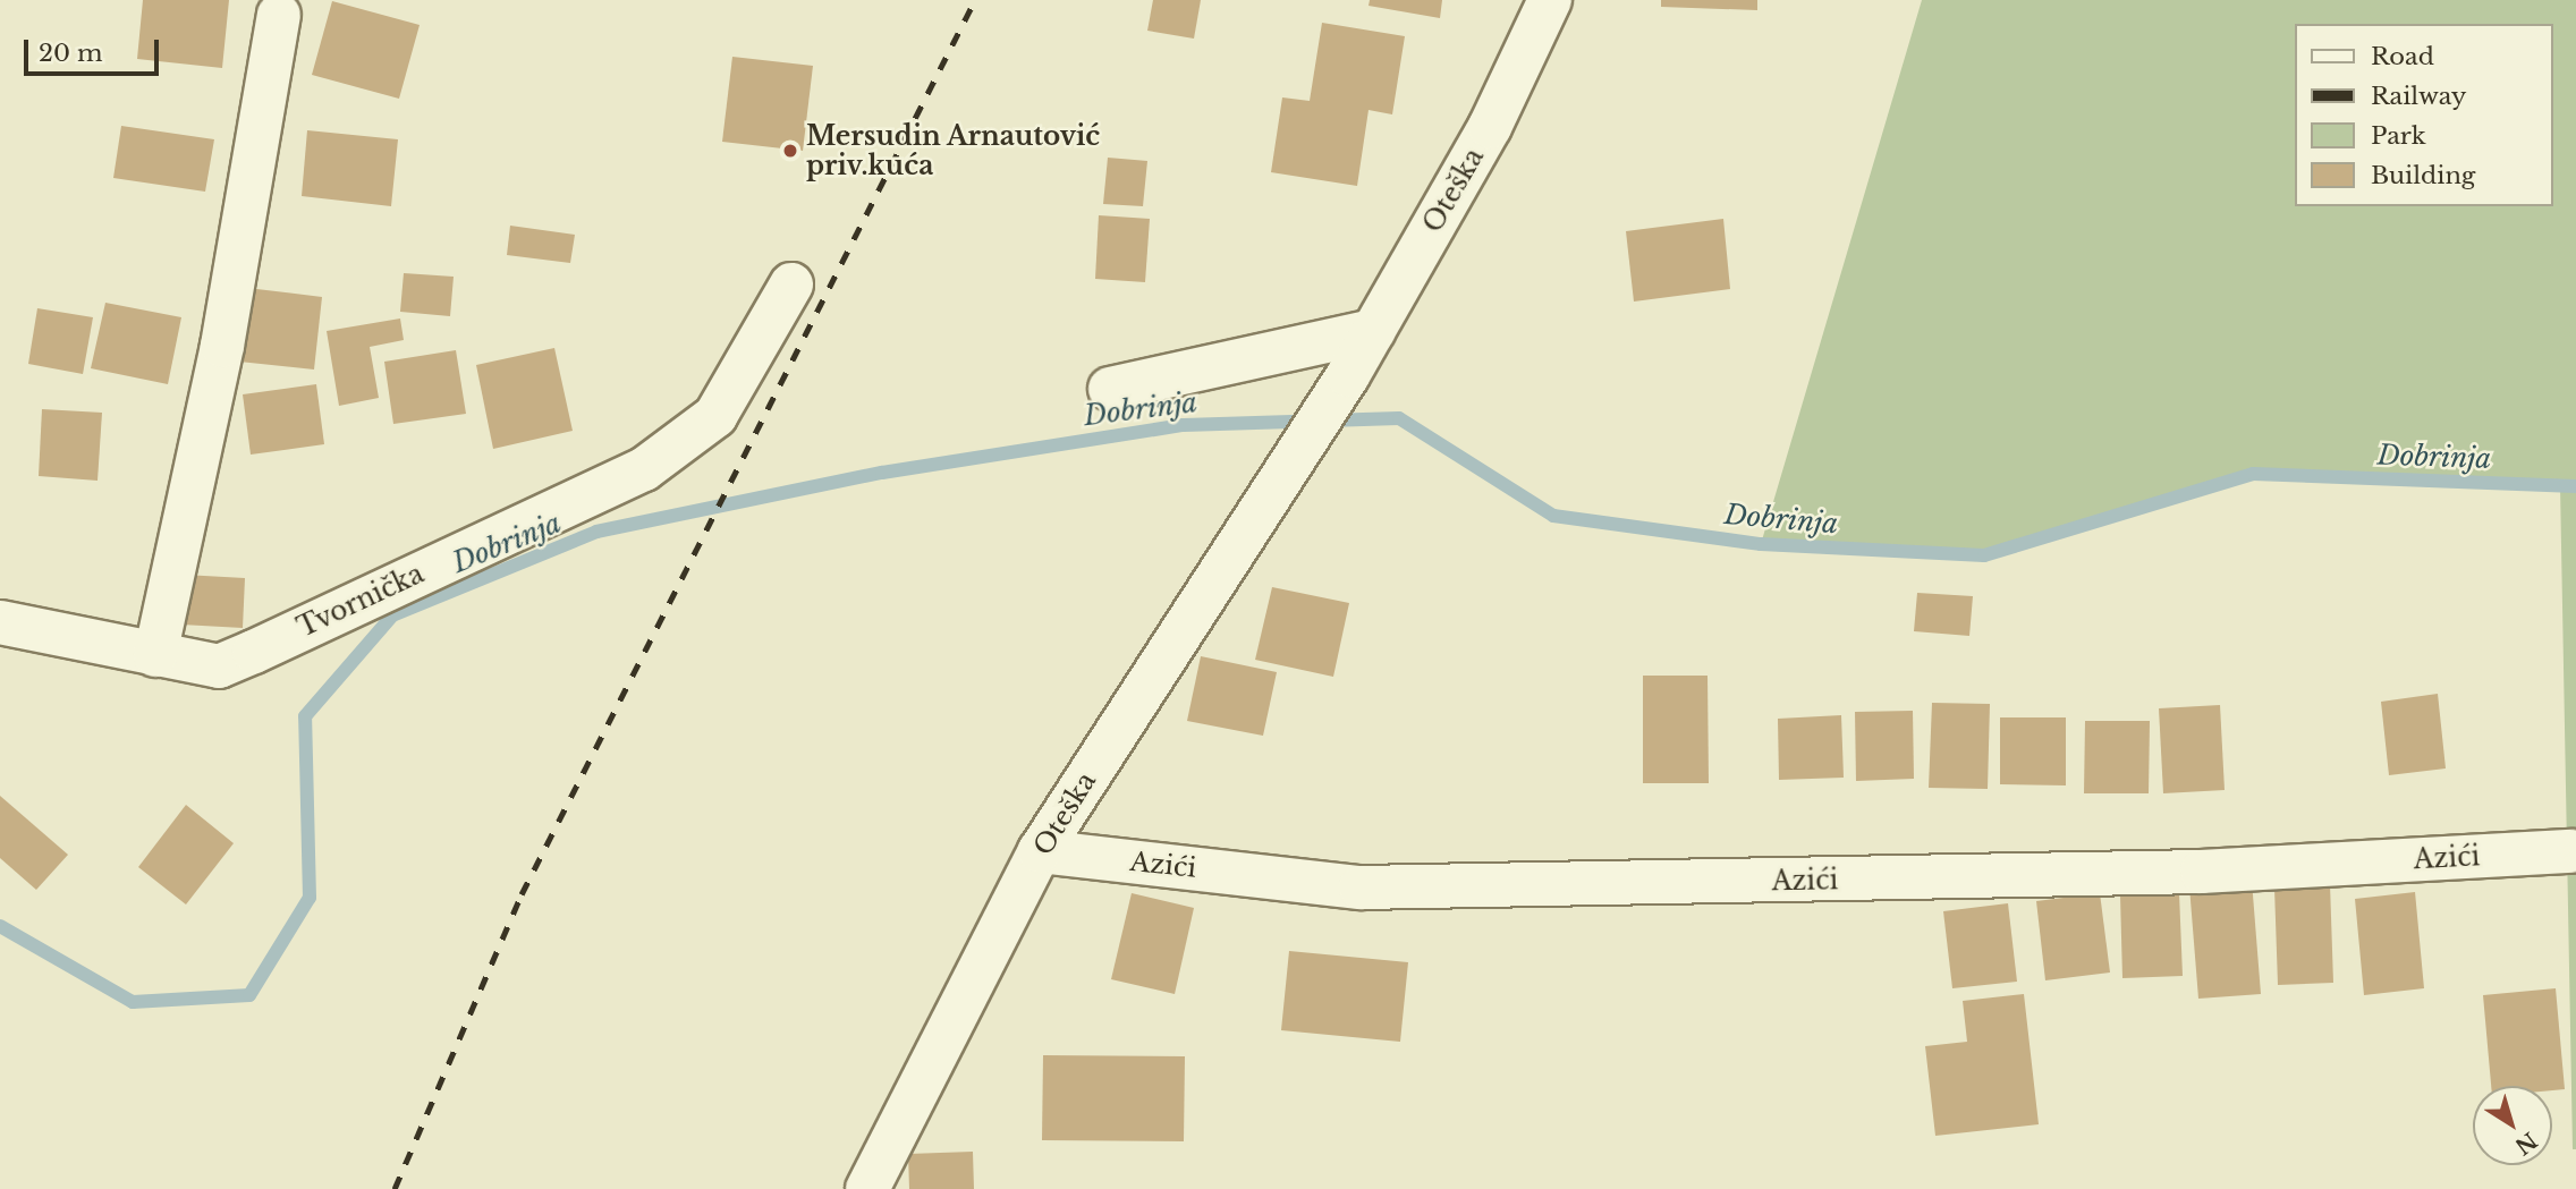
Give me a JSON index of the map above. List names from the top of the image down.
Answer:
{
  "streets": {
    "street": ["Oteška", "Tvornička", "Azići"]
  },
  "crossings": [
    ["Oteška", "Azići"]
  ],
  "water": ["Dobrinja"],
  "places": ["Mersudin Arnautović priv.kuća"],
  "legend": [
    "Road",
    "Railway",
    "Park",
    "Building"
  ],
  "scale_bar": "20 m",
  "north": "bottom right"
}
